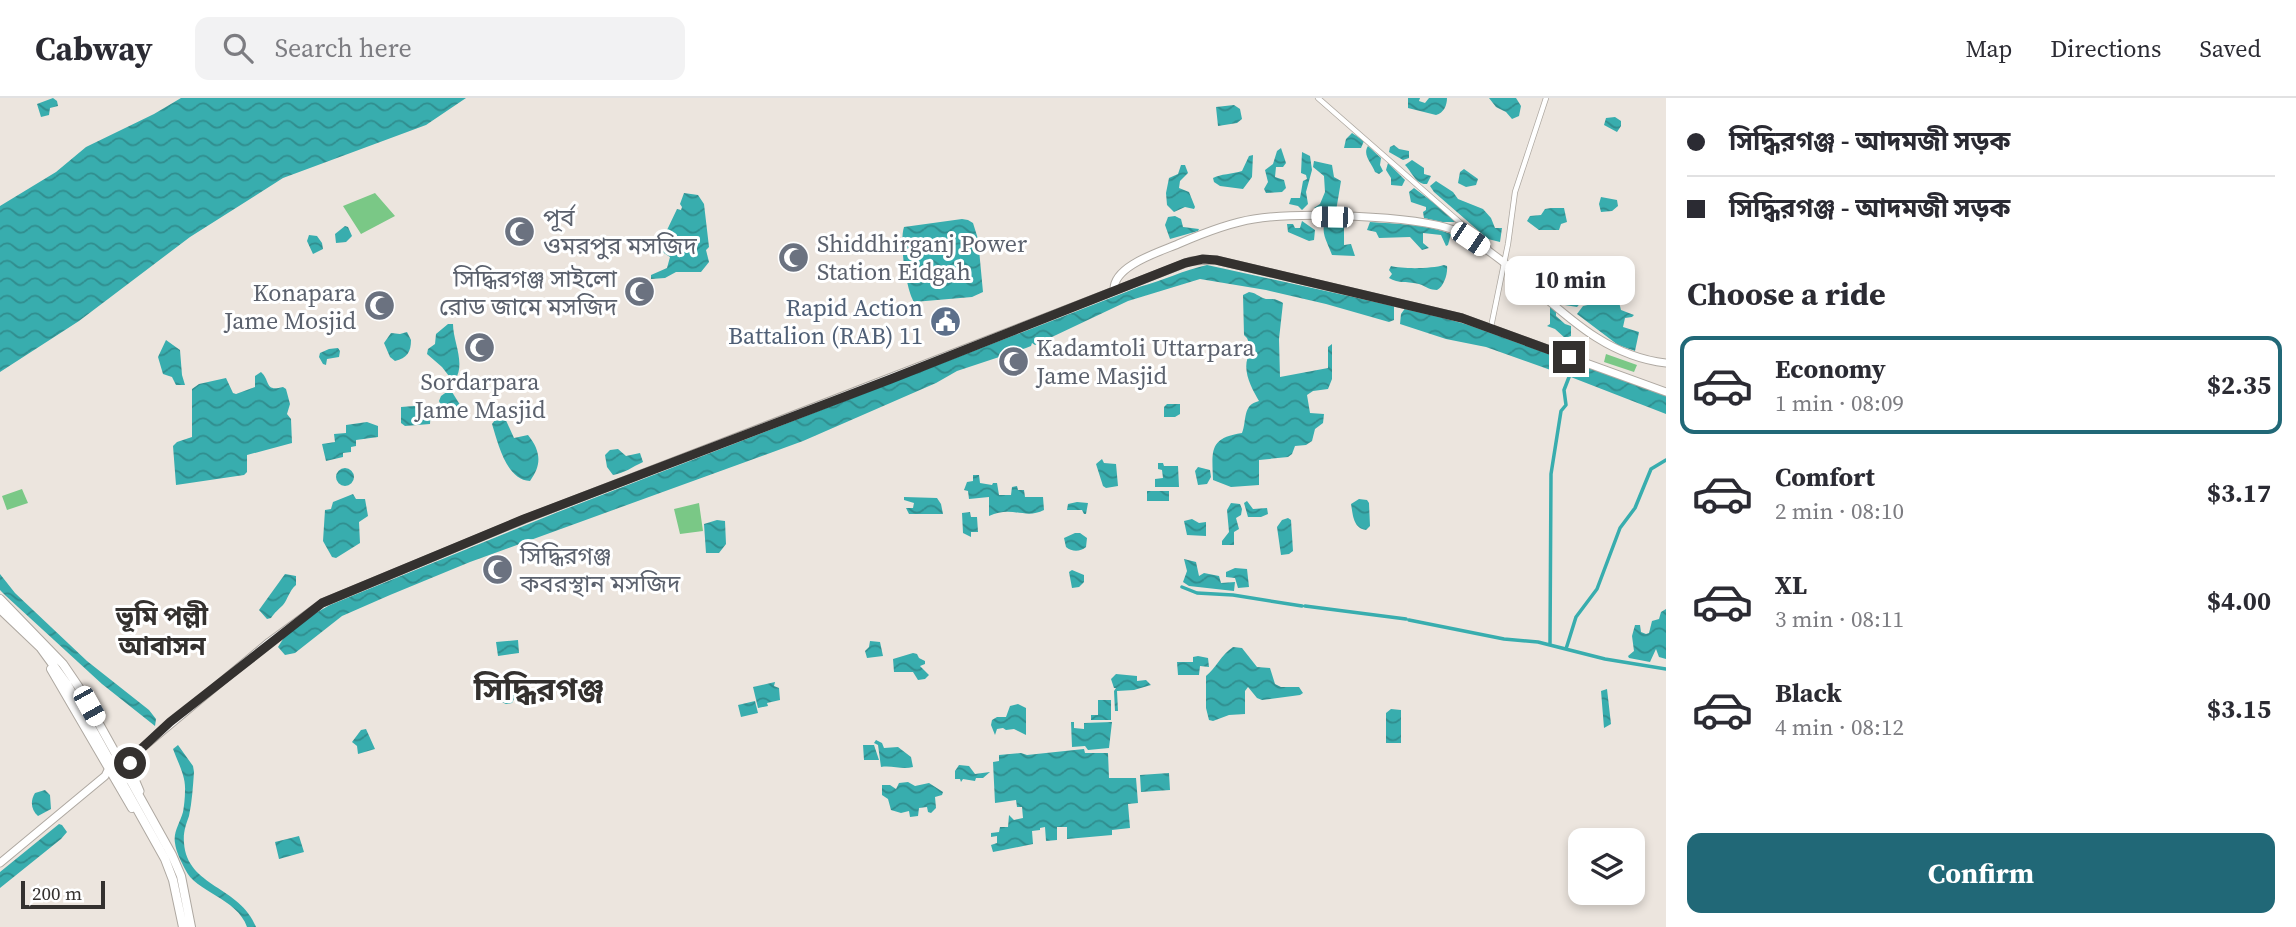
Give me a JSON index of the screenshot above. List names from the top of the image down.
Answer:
{
  "districts": ["ভূমি পল্লী আবাসন", "সিদ্ধিরগঞ্জ"],
  "places": {
    "mosque": [
      "পূর্ব ওমরপুর মসজিদ",
      "Shiddhirganj Power Station Eidgah",
      "সিদ্ধিরগঞ্জ সাইলো রোড জামে মসজিদ",
      "Konapara Jame Mosjid",
      "Sordarpara Jame Masjid",
      "Kadamtoli Uttarpara Jame Masjid",
      "সিদ্ধিরগঞ্জ কবরস্থান মসজিদ"
    ],
    "public building": ["Rapid Action Battalion (RAB) 11"]
  },
  "scale_bar": "200 m",
  "page": {
    "header": "Cabway",
    "search": "Search here",
    "nav": ["Map", "Directions", "Saved"],
    "banner": ["সিদ্ধিরগঞ্জ - আদমজী সড়ক", "সিদ্ধিরগঞ্জ - আদমজী সড়ক"],
    "heading": "Choose a ride",
    "bubble": "10 min",
    "list": [
      {
        "name": "Economy",
        "note": "1 min · 08:09",
        "value": "$2.35"
      },
      {
        "name": "Comfort",
        "note": "2 min · 08:10",
        "value": "$3.17"
      },
      {
        "name": "XL",
        "note": "3 min · 08:11",
        "value": "$4.00"
      },
      {
        "name": "Black",
        "note": "4 min · 08:12",
        "value": "$3.15"
      }
    ],
    "buttons": "Confirm",
    "scale": "200 m"
  }
}
